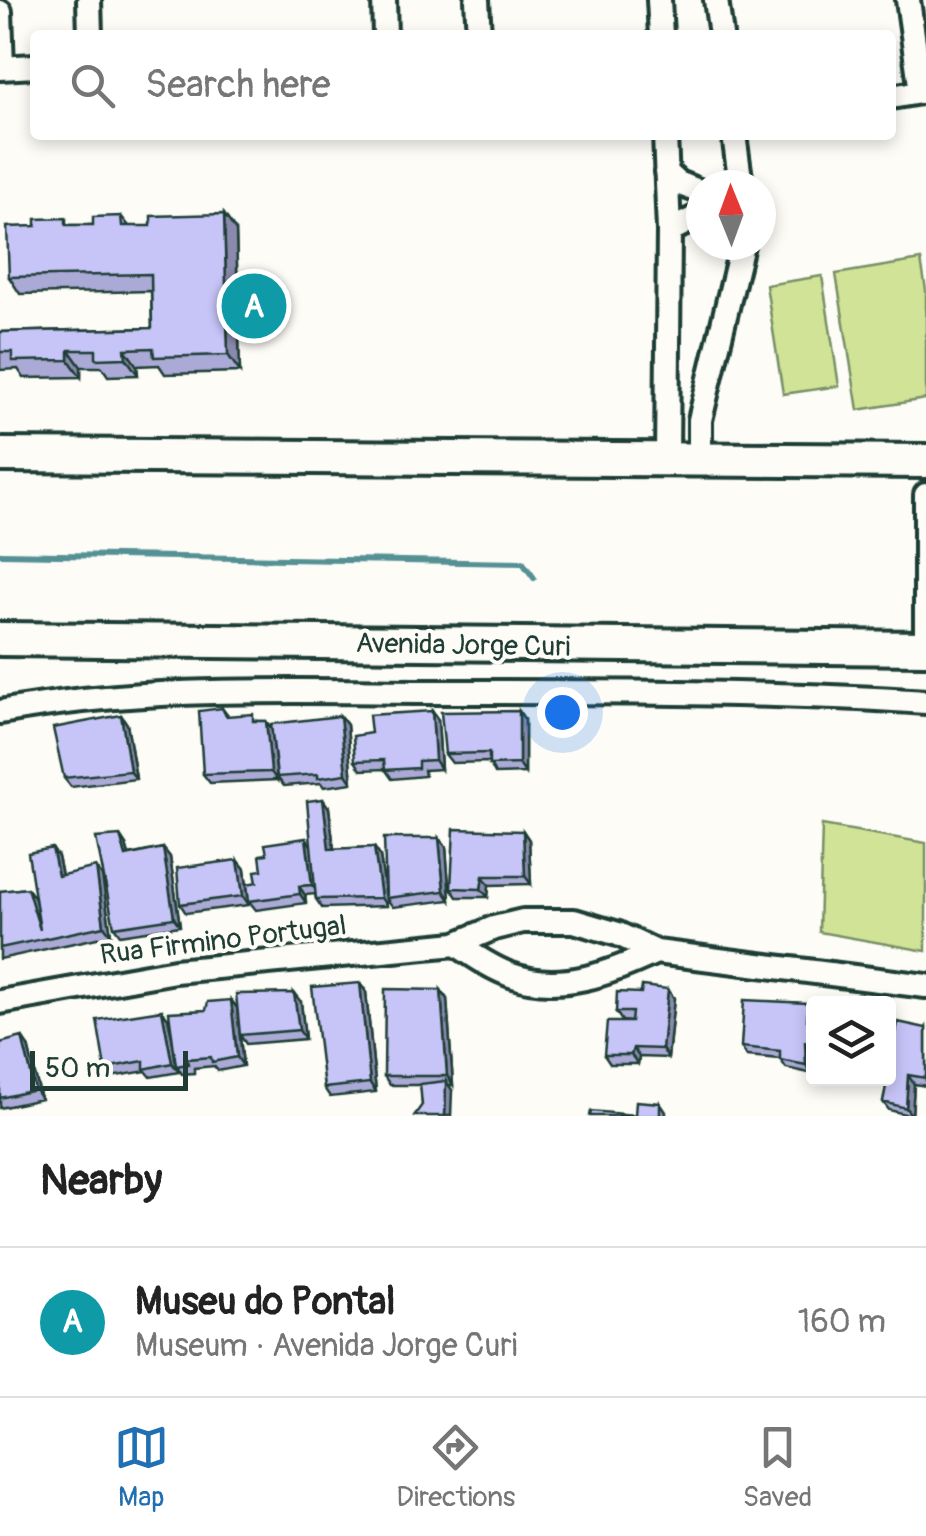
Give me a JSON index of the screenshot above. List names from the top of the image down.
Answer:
{
  "streets": {
    "street": ["Avenida Jorge Curi", "Rua Firmino Portugal"]
  },
  "scale_bar": "50 m",
  "north": "top",
  "page": {
    "search": "Search here",
    "pins": "A",
    "scale": "50 m",
    "heading": "Nearby",
    "list": [
      {
        "mark": "A",
        "name": "Museu do Pontal",
        "note": "Museum · Avenida Jorge Curi",
        "value": "160 m"
      }
    ],
    "nav": ["Map", "Directions", "Saved"]
  }
}
